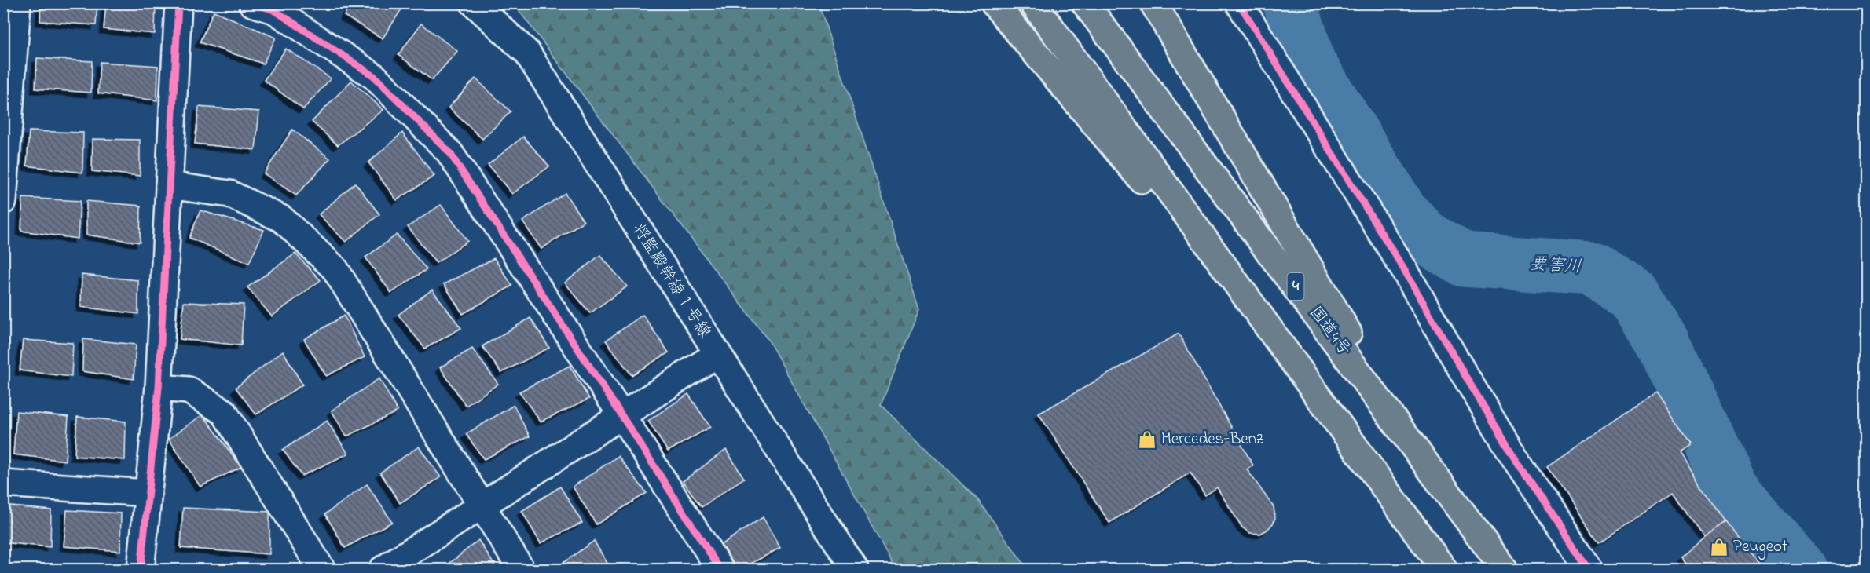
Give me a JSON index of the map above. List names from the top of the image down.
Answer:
{
  "streets": {
    "highway": ["4", "国道4号"],
    "street": ["将監殿幹線１号線"]
  },
  "water": ["要害川"],
  "places": {
    "shop": ["Mercedes-Benz", "Peugeot"]
  }
}
